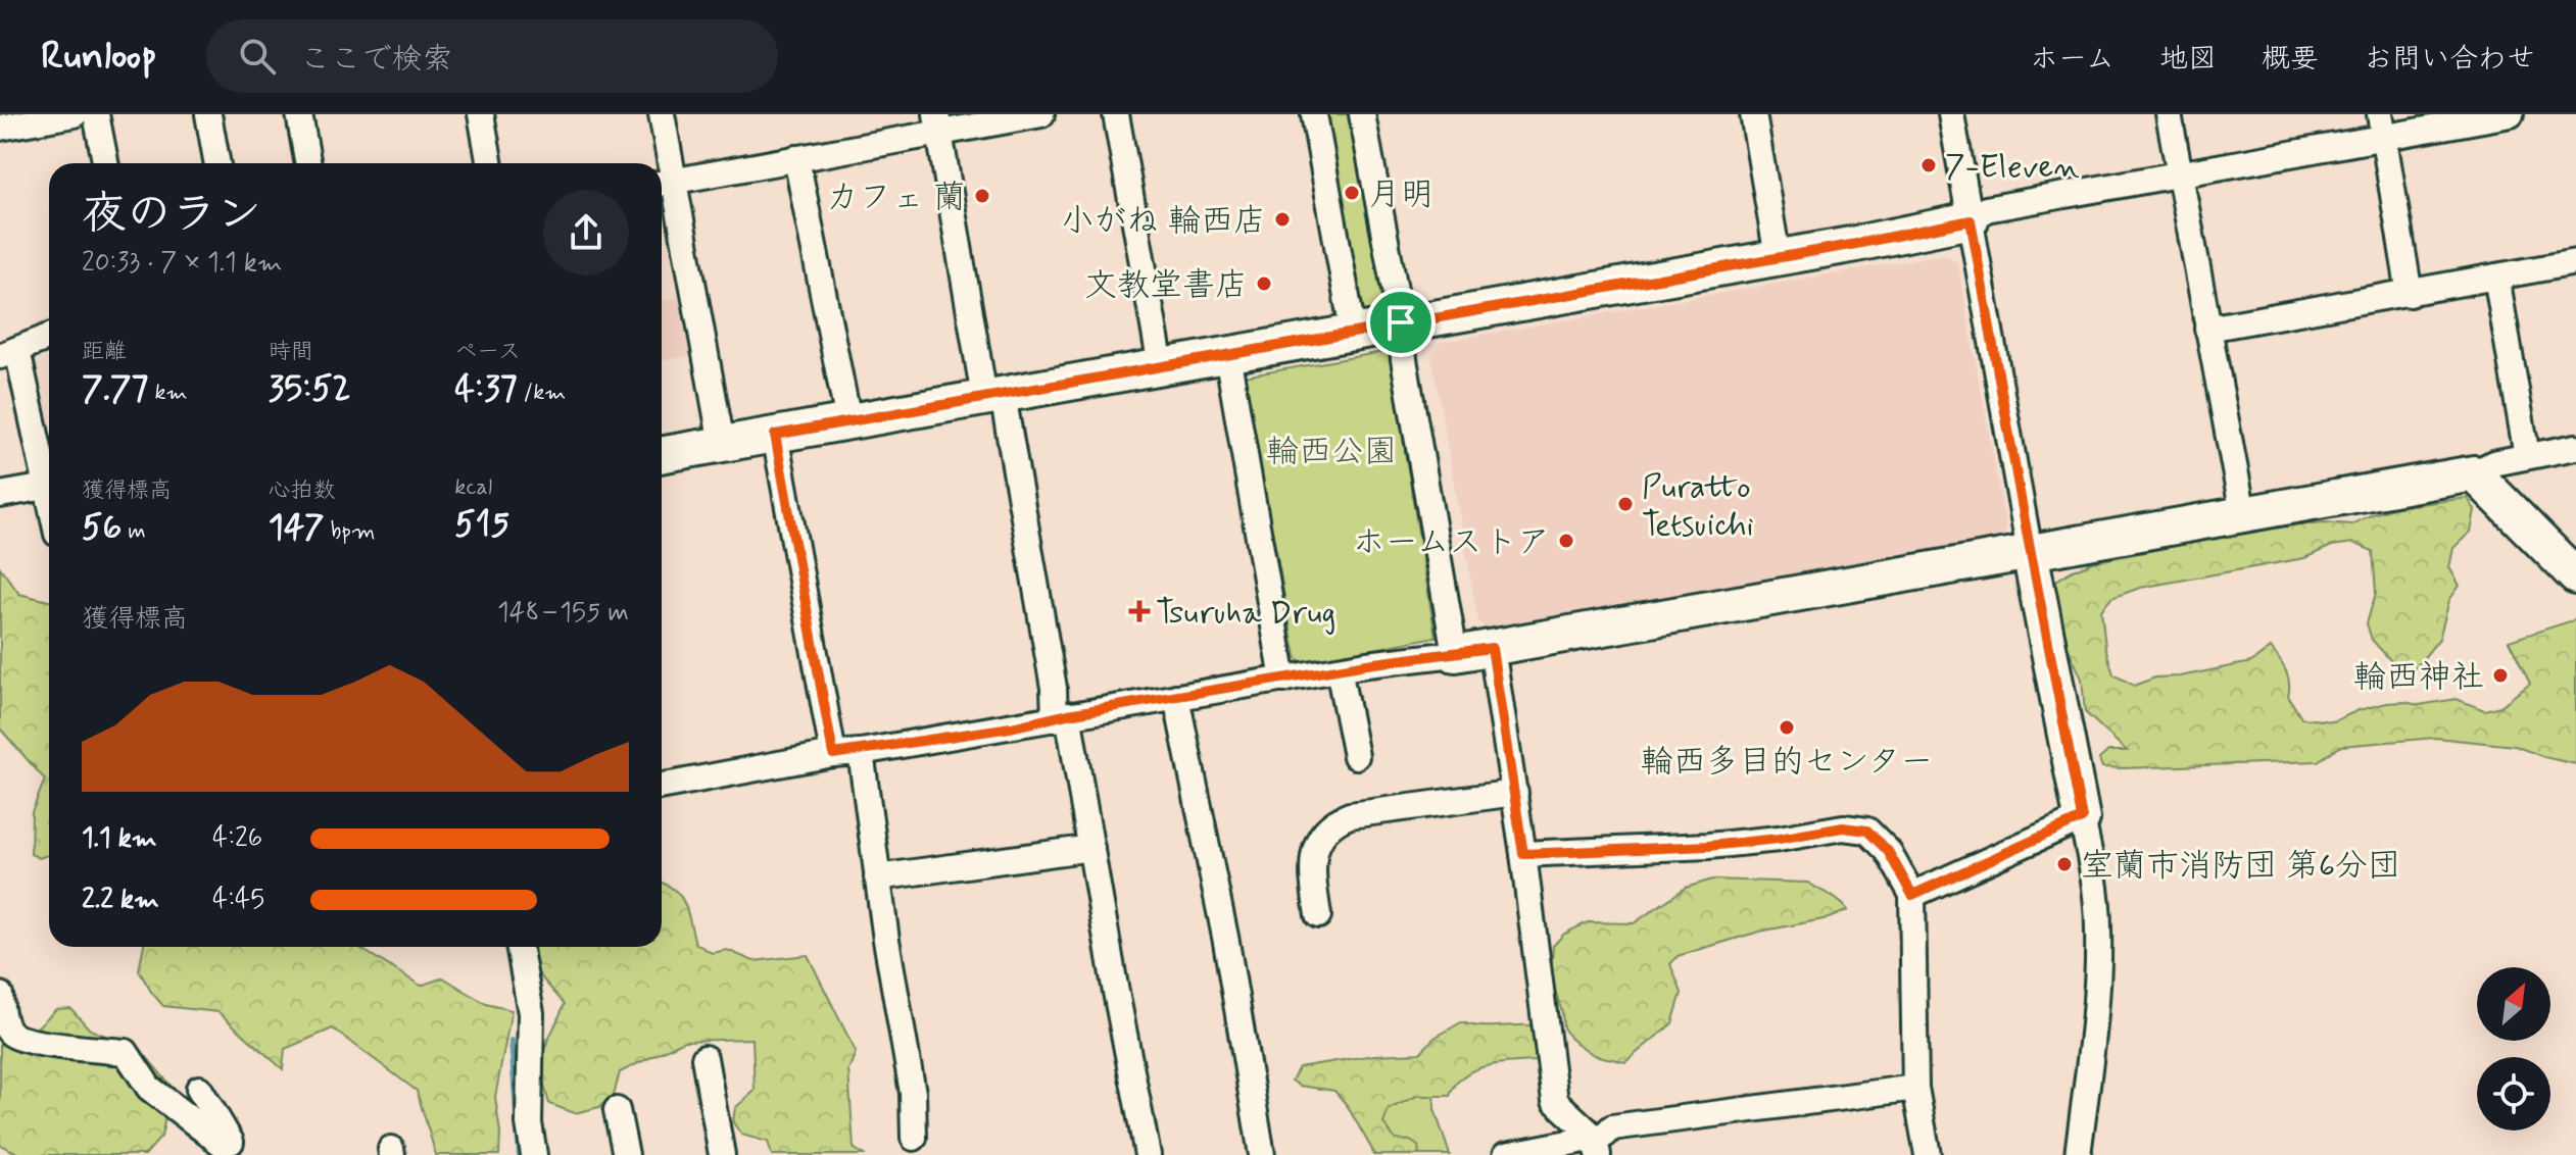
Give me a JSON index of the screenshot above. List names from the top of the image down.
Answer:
{
  "parks": ["輪西公園"],
  "places": {
    "other": [
      "7-Eleven",
      "月明",
      "カフェ 蘭",
      "小がね 輪西店",
      "文教堂書店",
      "Puratto Tetsuichi",
      "ホームストア",
      "輪西神社",
      "輪西多目的センター",
      "室蘭市消防団 第6分団"
    ],
    "health": ["Tsuruha Drug"]
  },
  "north": "top right",
  "page": {
    "header": "Runloop",
    "search": "ここで検索",
    "nav": [
      "ホーム",
      "地図",
      "概要",
      "お問い合わせ"
    ],
    "heading": ["夜のラン", "20:33 · 7 × 1.1 km"],
    "stats": [
      ["距離", "7.77 km"],
      ["時間", "35:52"],
      ["ペース", "4:37 /km"],
      ["獲得標高", "56 m"],
      ["心拍数", "147 bpm"],
      ["kcal", "515"]
    ],
    "chart": ["獲得標高", "148–155 m"],
    "list": [
      {
        "name": "1.1 km",
        "note": "4:26"
      },
      {
        "name": "2.2 km",
        "note": "4:45"
      }
    ]
  }
}
